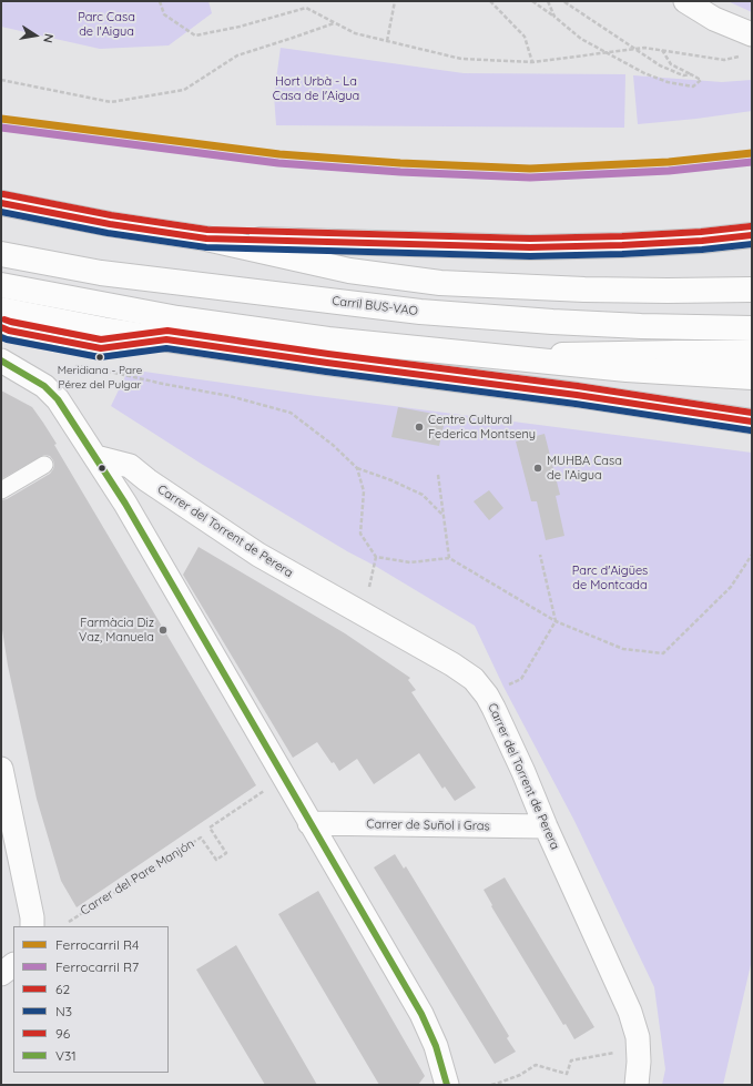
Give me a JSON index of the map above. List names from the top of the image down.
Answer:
{
  "streets": {
    "highway": ["Carril BUS-VAO"],
    "street": ["Carrer del Torrent de Perera", "Carrer de Suñol i Gras"],
    "path": ["Carrer del Pare Manjón"]
  },
  "crossings": [
    ["Carrer del Torrent de Perera", "Carrer de Suñol i Gras"]
  ],
  "parks": ["Parc Casa de l'Aigua", "Hort Urbà - La Casa de l'Aigua", "Parc d'Aigües de Montcada"],
  "places": [
    "Meridiana - Pare Pérez del Pulgar",
    "Centre Cultural Federica Montseny",
    "MUHBA Casa de l'Aigua",
    "Farmàcia Diz Vaz, Manuela"
  ],
  "lines": [
    "rail line R4",
    "rail line R7",
    "transit line 96",
    "transit line 62",
    "transit line N3",
    "transit line V31"
  ],
  "legend": [
    "Ferrocarril R4",
    "Ferrocarril R7",
    "62",
    "N3",
    "96",
    "V31"
  ],
  "north": "right"
}
